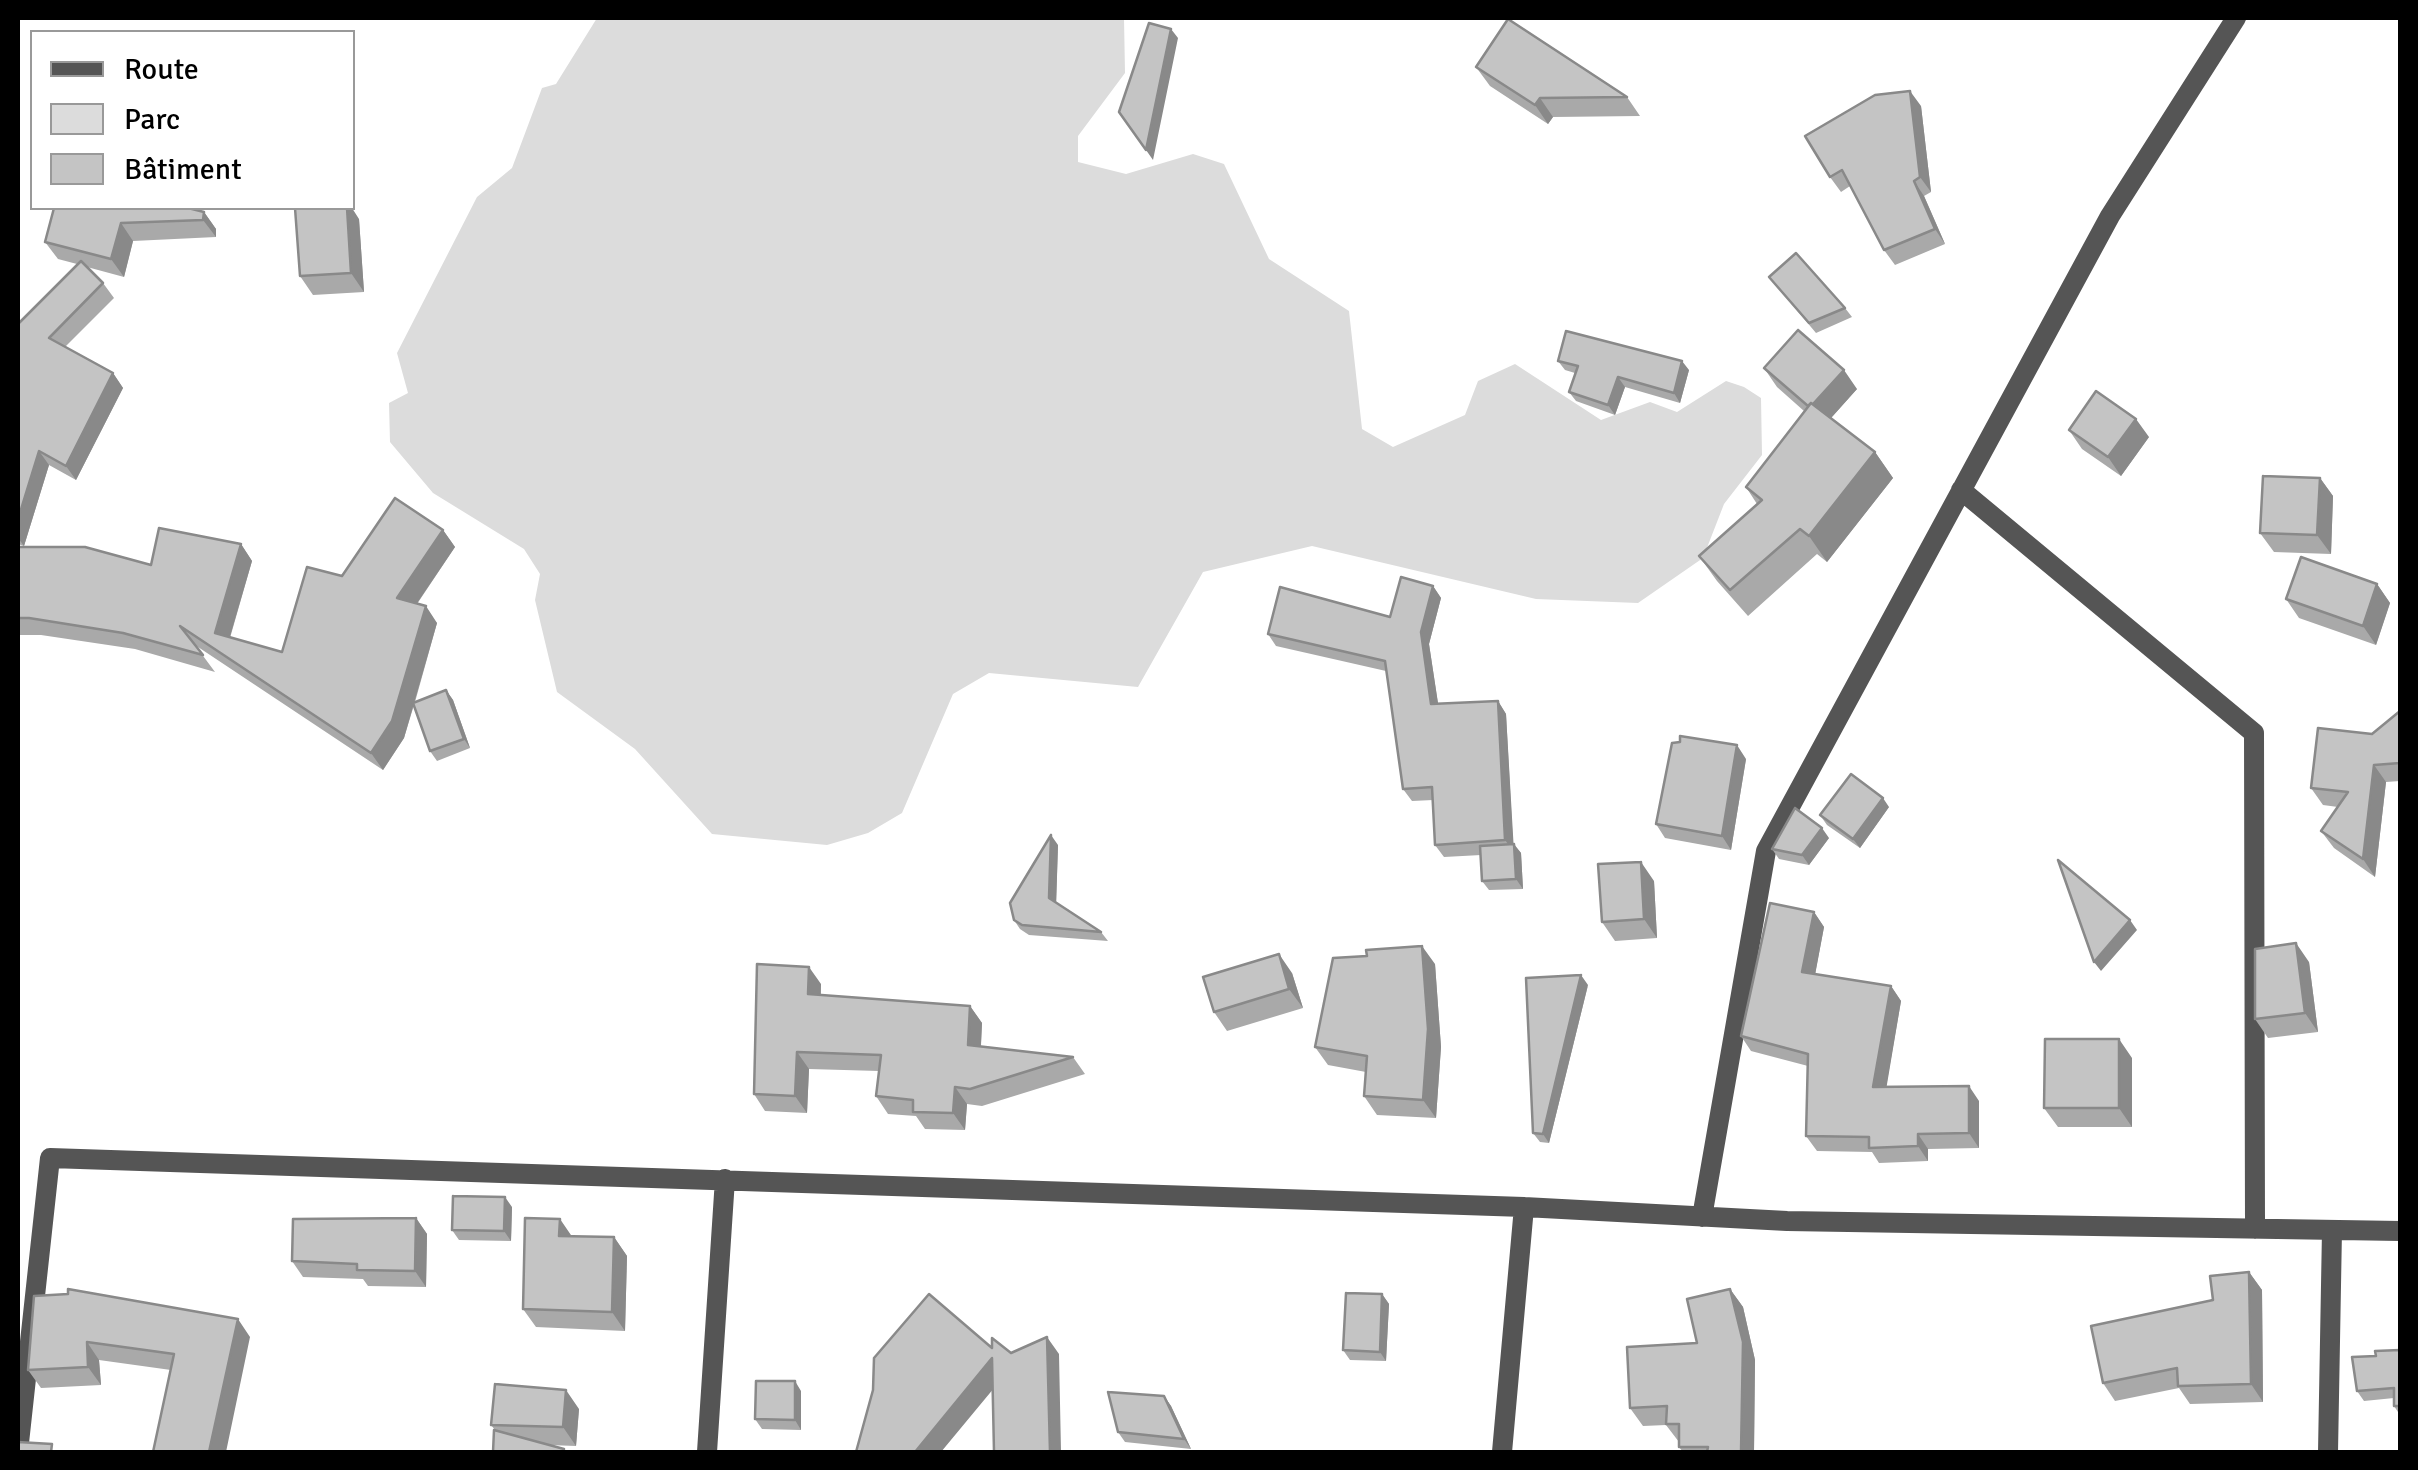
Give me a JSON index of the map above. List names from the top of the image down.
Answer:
{
  "legend": ["Route", "Parc", "Bâtiment"]
}
